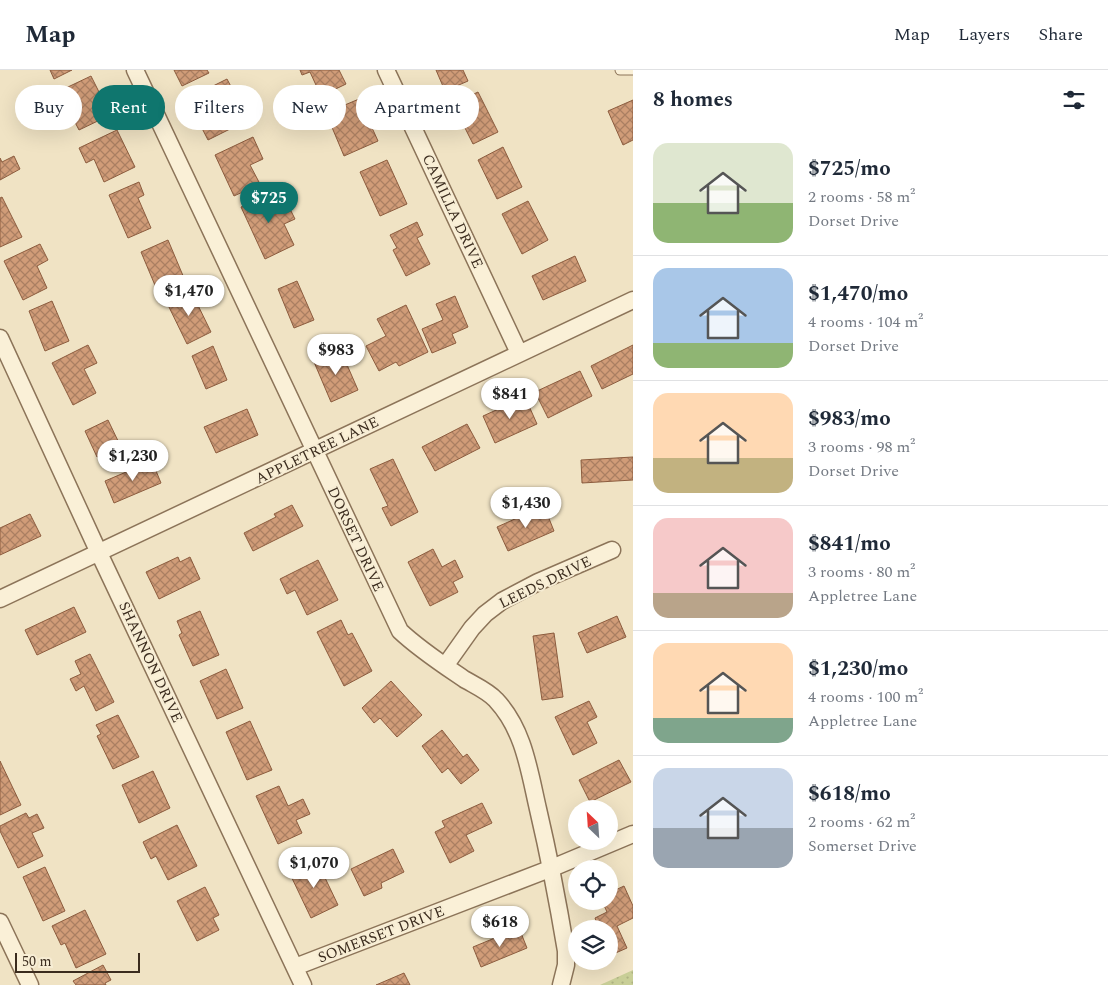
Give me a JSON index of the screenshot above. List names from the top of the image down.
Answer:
{
  "streets": {
    "street": [
      "CAMILLA DRIVE",
      "APPLETREE LANE",
      "DORSET DRIVE",
      "LEEDS DRIVE",
      "SHANNON DRIVE",
      "SOMERSET DRIVE"
    ]
  },
  "crossings": [
    ["CAMILLA DRIVE", "APPLETREE LANE"],
    ["APPLETREE LANE", "DORSET DRIVE"],
    ["APPLETREE LANE", "SHANNON DRIVE"],
    ["DORSET DRIVE", "LEEDS DRIVE"],
    ["DORSET DRIVE", "SOMERSET DRIVE"],
    ["SHANNON DRIVE", "SOMERSET DRIVE"]
  ],
  "scale_bar": "50 m",
  "north": "top left",
  "page": {
    "header": "Map",
    "nav": ["Map", "Layers", "Share"],
    "heading": "8 homes",
    "chip": [
      "Buy",
      "Rent",
      "Filters",
      "New",
      "Apartment"
    ],
    "list": [
      {
        "name": "$725/mo",
        "note": "2 rooms · 58 m² · Dorset Drive"
      },
      {
        "name": "$1,470/mo",
        "note": "4 rooms · 104 m² · Dorset Drive"
      },
      {
        "name": "$983/mo",
        "note": "3 rooms · 98 m² · Dorset Drive"
      },
      {
        "name": "$841/mo",
        "note": "3 rooms · 80 m² · Appletree Lane"
      },
      {
        "name": "$1,230/mo",
        "note": "4 rooms · 100 m² · Appletree Lane"
      },
      {
        "name": "$618/mo",
        "note": "2 rooms · 62 m² · Somerset Drive"
      }
    ],
    "price": [
      "$725",
      "$1,470",
      "$983",
      "$841",
      "$1,230",
      "$1,430",
      "$1,070",
      "$618"
    ],
    "scale": "50 m"
  }
}
